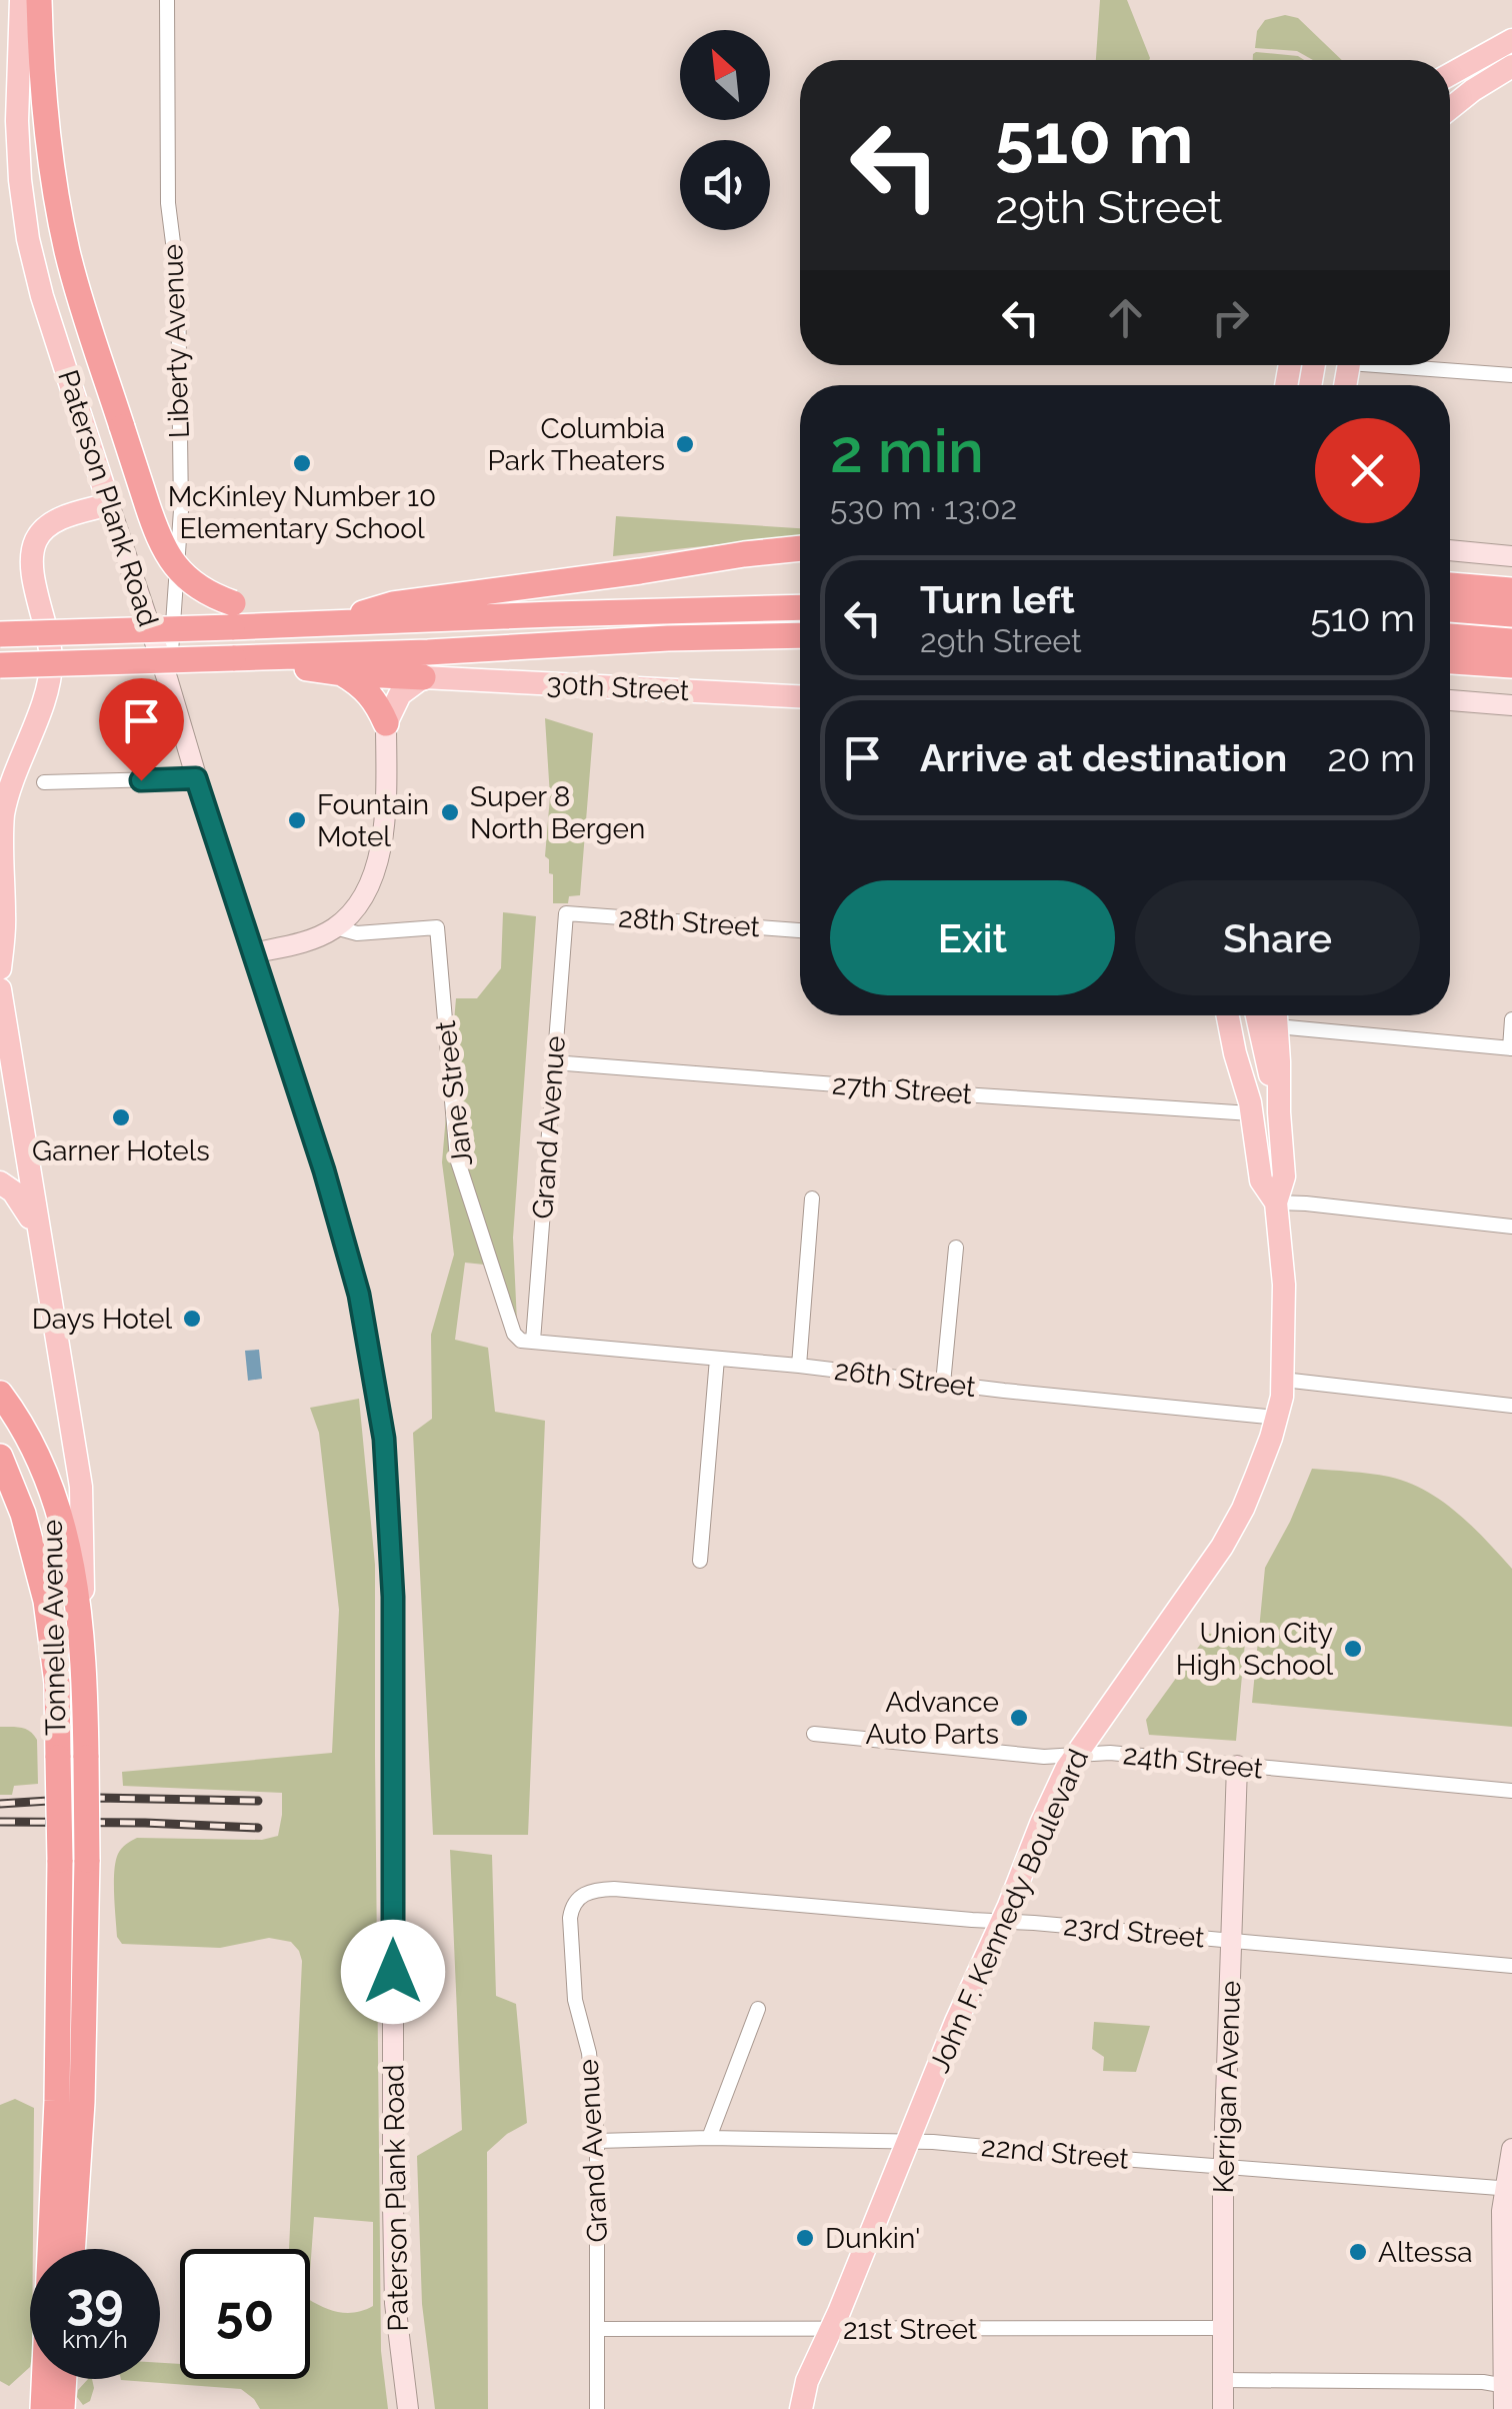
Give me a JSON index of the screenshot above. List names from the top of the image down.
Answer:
{
  "streets": {
    "highway": ["Tonnelle Avenue"],
    "main road": [
      "Paterson Plank Road",
      "30th Street",
      "John F. Kennedy Boulevard",
      "Kerrigan Avenue"
    ],
    "street": [
      "Liberty Avenue",
      "28th Street",
      "27th Street",
      "Jane Street",
      "Grand Avenue",
      "26th Street",
      "24th Street",
      "23rd Street",
      "22nd Street",
      "21st Street"
    ]
  },
  "crossings": [
    ["Liberty Avenue", "Paterson Plank Road"],
    ["28th Street", "Grand Avenue"],
    ["27th Street", "Grand Avenue"],
    ["Jane Street", "Grand Avenue"],
    ["Jane Street", "26th Street"],
    ["Grand Avenue", "26th Street"],
    ["Grand Avenue", "23rd Street"],
    ["Grand Avenue", "22nd Street"],
    ["Grand Avenue", "21st Street"],
    ["26th Street", "John F. Kennedy Boulevard"],
    ["24th Street", "John F. Kennedy Boulevard"],
    ["24th Street", "Kerrigan Avenue"],
    ["John F. Kennedy Boulevard", "23rd Street"],
    ["John F. Kennedy Boulevard", "22nd Street"],
    ["John F. Kennedy Boulevard", "21st Street"],
    ["23rd Street", "Kerrigan Avenue"],
    ["Kerrigan Avenue", "22nd Street"],
    ["Kerrigan Avenue", "21st Street"]
  ],
  "places": [
    "Columbia Park Theaters",
    "McKinley Number 10 Elementary School",
    "Super 8 North Bergen",
    "Fountain Motel",
    "Garner Hotels",
    "Days Hotel",
    "Union City High School",
    "Advance Auto Parts",
    "Dunkin'",
    "Altessa"
  ],
  "north": "top left",
  "page": {
    "turn": ["510 m", "29th Street"],
    "heading": ["2 min", "530 m · 13:02"],
    "list": [
      {
        "name": "Turn left",
        "note": "29th Street",
        "value": "510 m"
      },
      {
        "name": "Arrive at destination",
        "value": "20 m"
      }
    ],
    "buttons": ["Exit", "Share"],
    "speed": "39 km/h",
    "limit": "50"
  }
}
